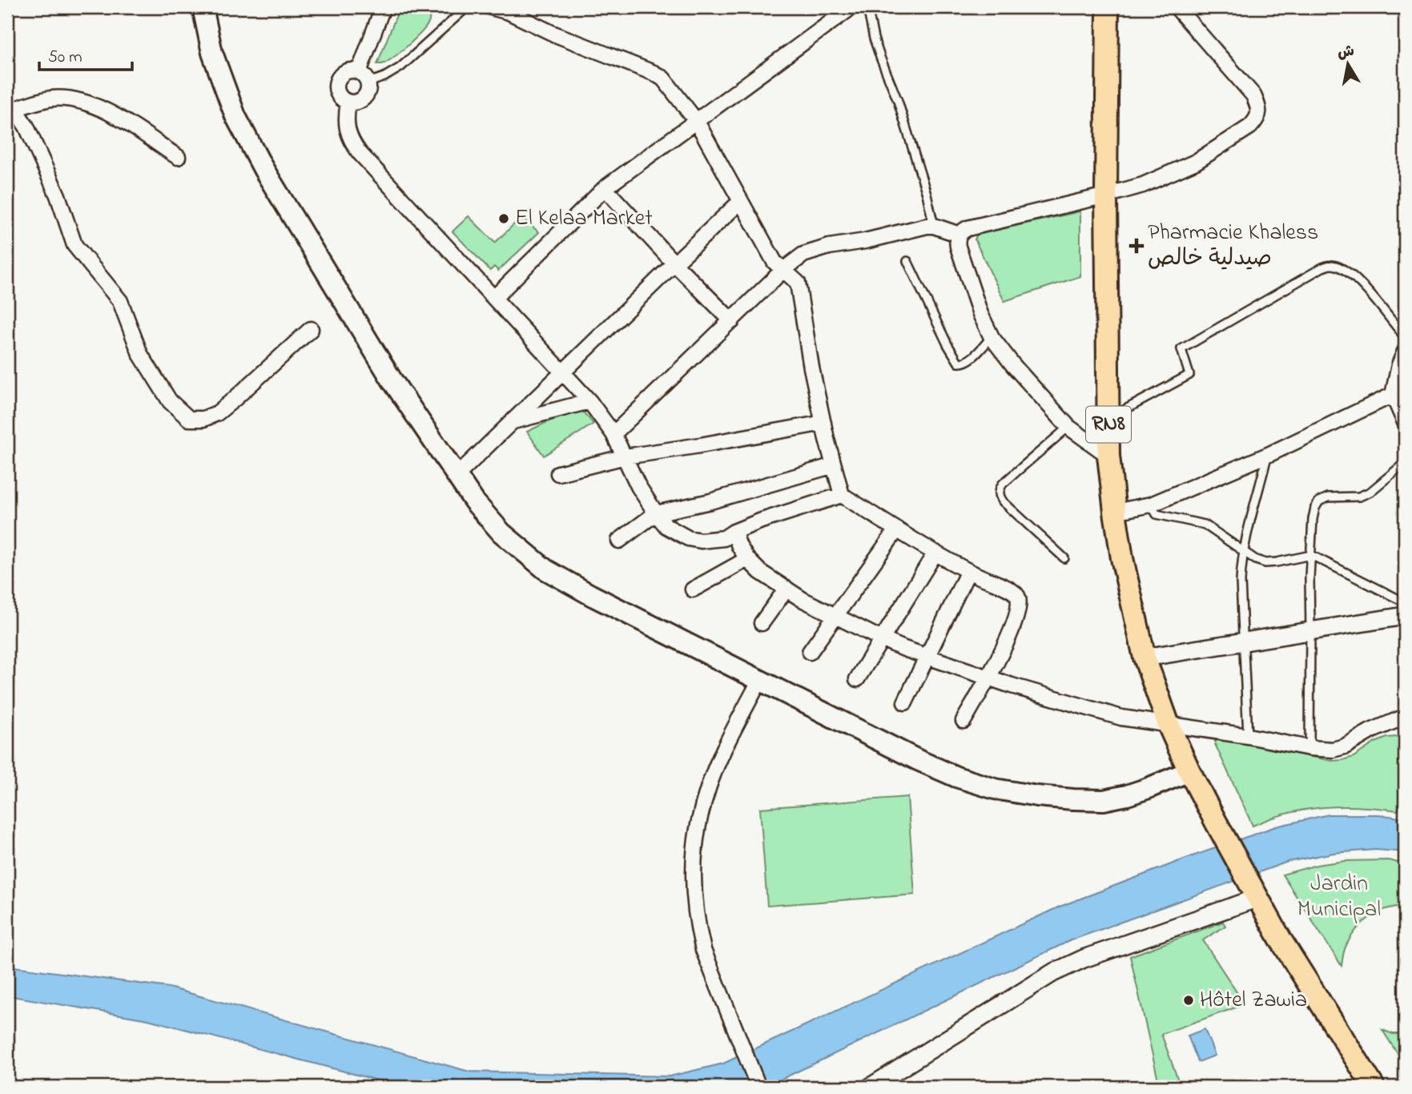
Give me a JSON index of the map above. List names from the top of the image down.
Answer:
{
  "streets": {
    "main road": ["RN8"]
  },
  "parks": ["Jardin Municipal"],
  "places": {
    "other": ["El Kelaa Market", "Hôtel Zawia"],
    "health": ["Pharmacie Khaless صيدلية خالص"]
  },
  "scale_bar": "50 m",
  "north": "top"
}
